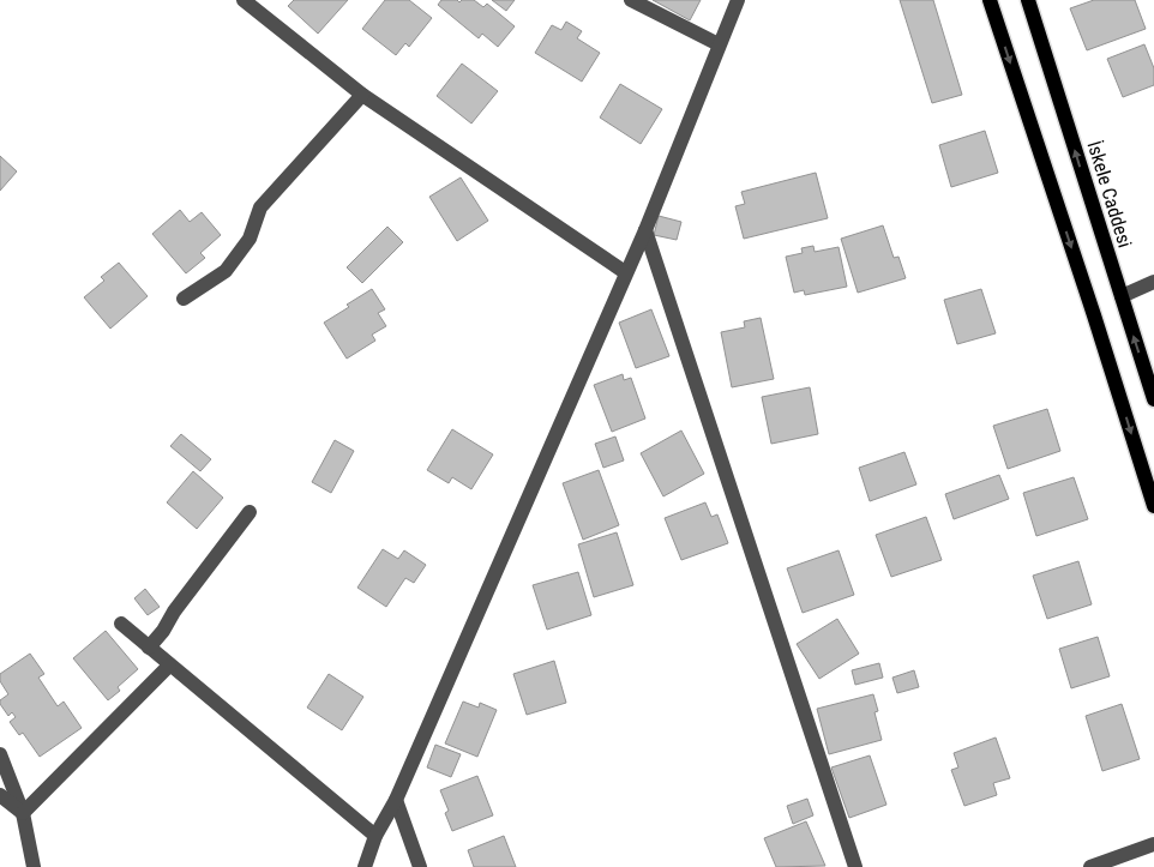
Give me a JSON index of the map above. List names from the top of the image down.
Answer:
{
  "streets": {
    "main road": ["İskele Caddesi"]
  }
}
